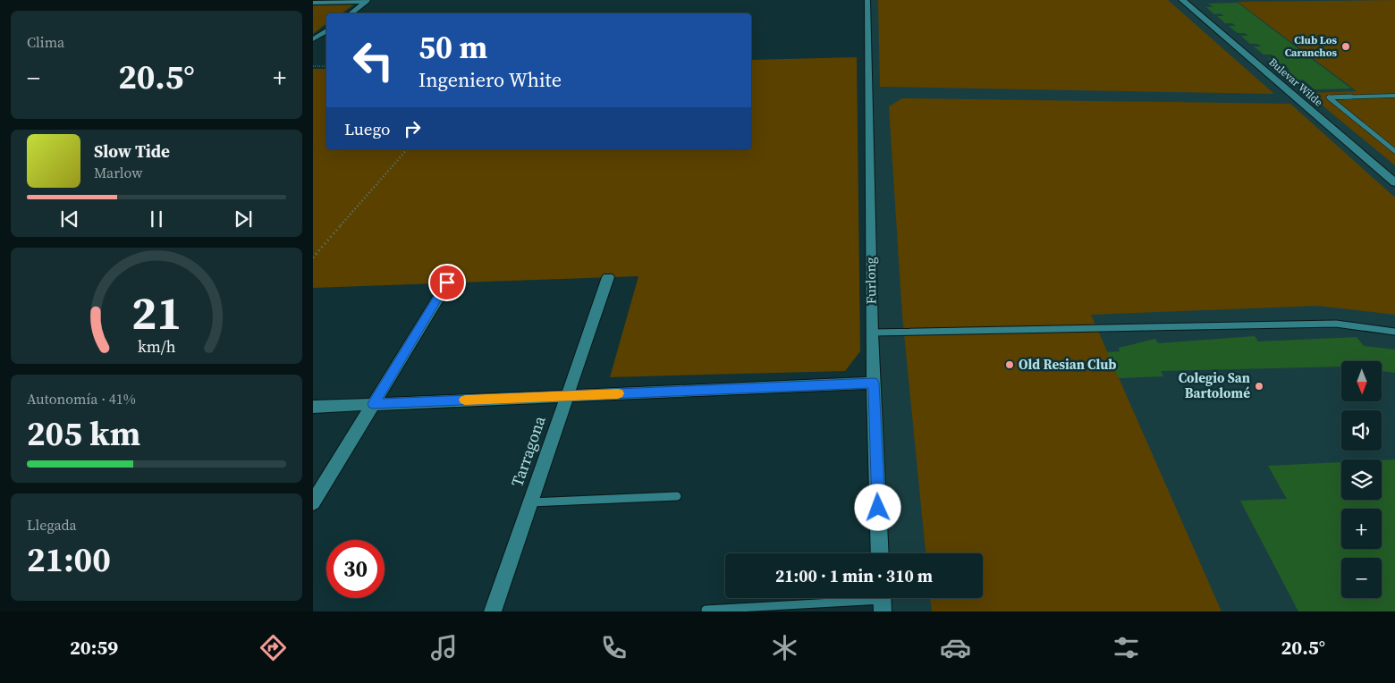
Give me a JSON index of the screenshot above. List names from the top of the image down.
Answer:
{
  "streets": {
    "main road": ["Bulevar Wilde"],
    "street": ["Furlong", "Tarragona"]
  },
  "places": ["Club Los Caranchos", "Old Resian Club", "Colegio San Bartolomé"],
  "north": "bottom",
  "page": {
    "tile": [
      "Clima",
      ["Autonomía · 41%", "205 km"],
      ["Llegada", "21:00"]
    ],
    "turn": ["50 m", "Ingeniero White"],
    "heat": ["−", "20.5°", "+"],
    "then": "Luego",
    "song": ["Slow Tide", "Marlow"],
    "map_buttons": ["+", "−"],
    "limit": "30",
    "trip": "21:00 · 1 min · 310 m",
    "tabs": ["20:59", "20.5°"],
    "gauge": ["21", "km/h"]
  }
}
